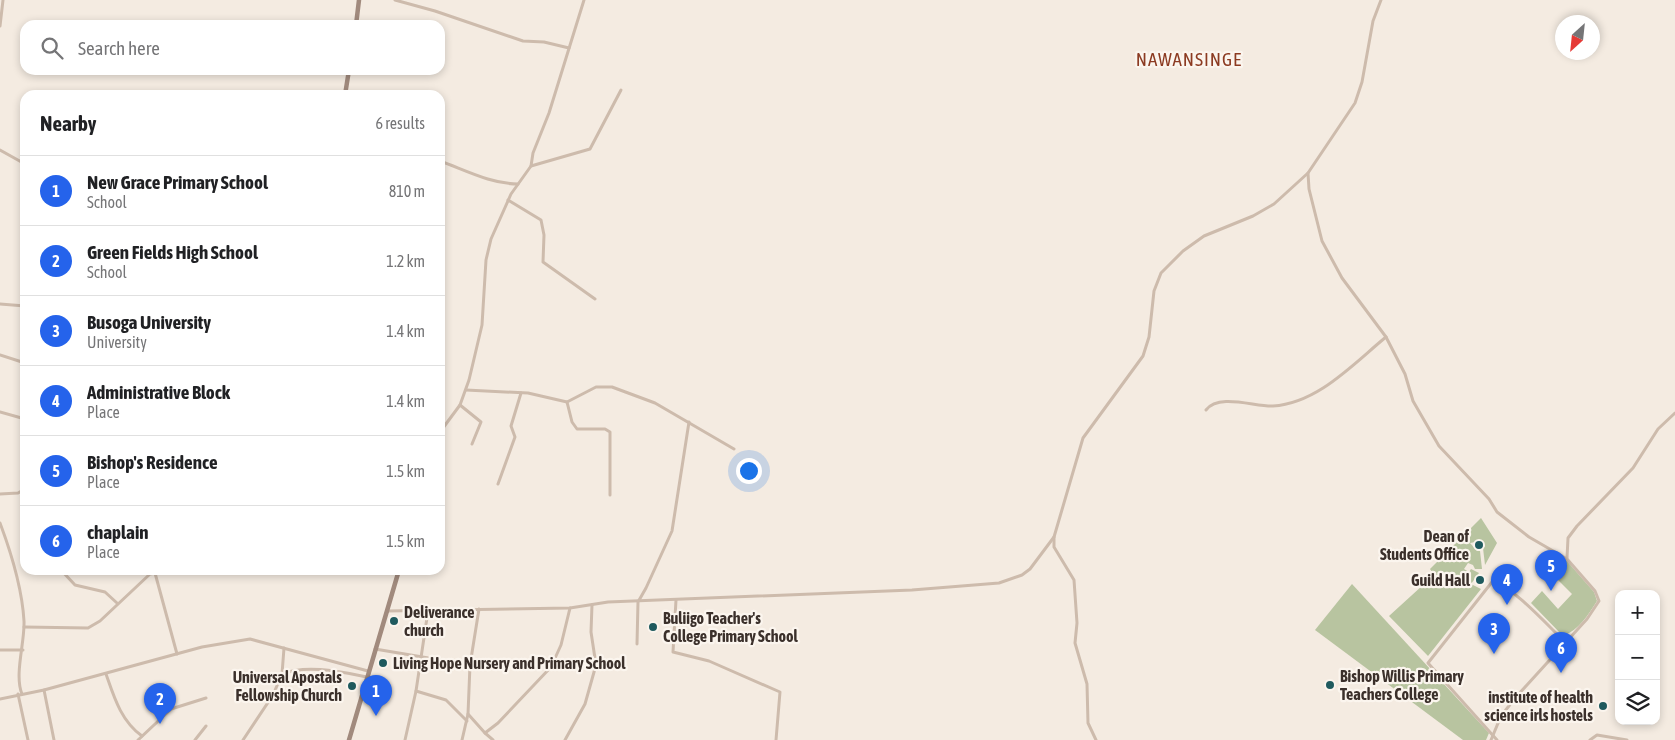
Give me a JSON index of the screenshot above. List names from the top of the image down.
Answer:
{
  "districts": ["NAWANSINGE"],
  "places": [
    "Dean of Students Office",
    "Guild Hall",
    "Deliverance church",
    "Buliigo Teacher's College Primary School",
    "Living Hope Nursery and Primary School",
    "Bishop Willis Primary Teachers College",
    "Universal Apostals Fellowship Church",
    "institute of health science irls hostels"
  ],
  "north": "bottom left",
  "page": {
    "search": "Search here",
    "heading": ["Nearby", "6 results"],
    "list": [
      {
        "mark": "1",
        "name": "New Grace Primary School",
        "note": "School",
        "value": "810 m"
      },
      {
        "mark": "2",
        "name": "Green Fields High School",
        "note": "School",
        "value": "1.2 km"
      },
      {
        "mark": "3",
        "name": "Busoga University",
        "note": "University",
        "value": "1.4 km"
      },
      {
        "mark": "4",
        "name": "Administrative Block",
        "note": "Place",
        "value": "1.4 km"
      },
      {
        "mark": "5",
        "name": "Bishop's Residence",
        "note": "Place",
        "value": "1.5 km"
      },
      {
        "mark": "6",
        "name": "chaplain",
        "note": "Place",
        "value": "1.5 km"
      }
    ],
    "pins": [
      "5",
      "4",
      "3",
      "6",
      "1",
      "2"
    ],
    "map_buttons": ["+", "−"]
  }
}
